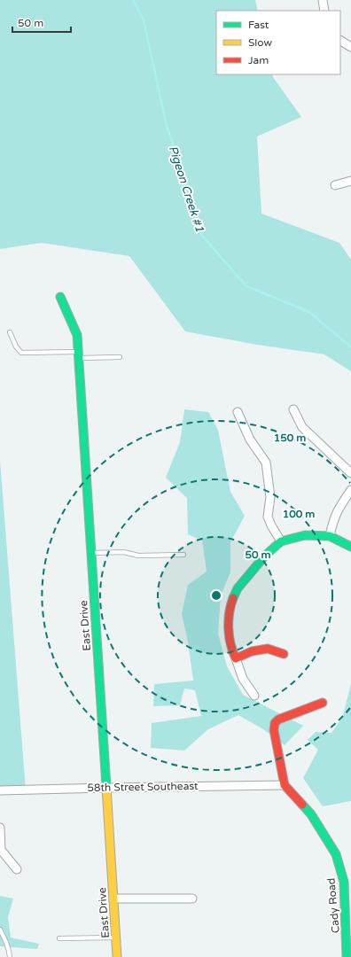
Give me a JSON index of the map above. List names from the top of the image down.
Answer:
{
  "streets": {
    "street": ["East Drive", "58th Street Southeast", "Cady Road"]
  },
  "crossings": [
    ["East Drive", "58th Street Southeast"],
    ["58th Street Southeast", "Cady Road"]
  ],
  "water": ["Pigeon Creek #1"],
  "legend": ["Fast", "Slow", "Jam"],
  "scale_bar": "50 m",
  "rings": ["150 m", "100 m", "50 m"]
}
